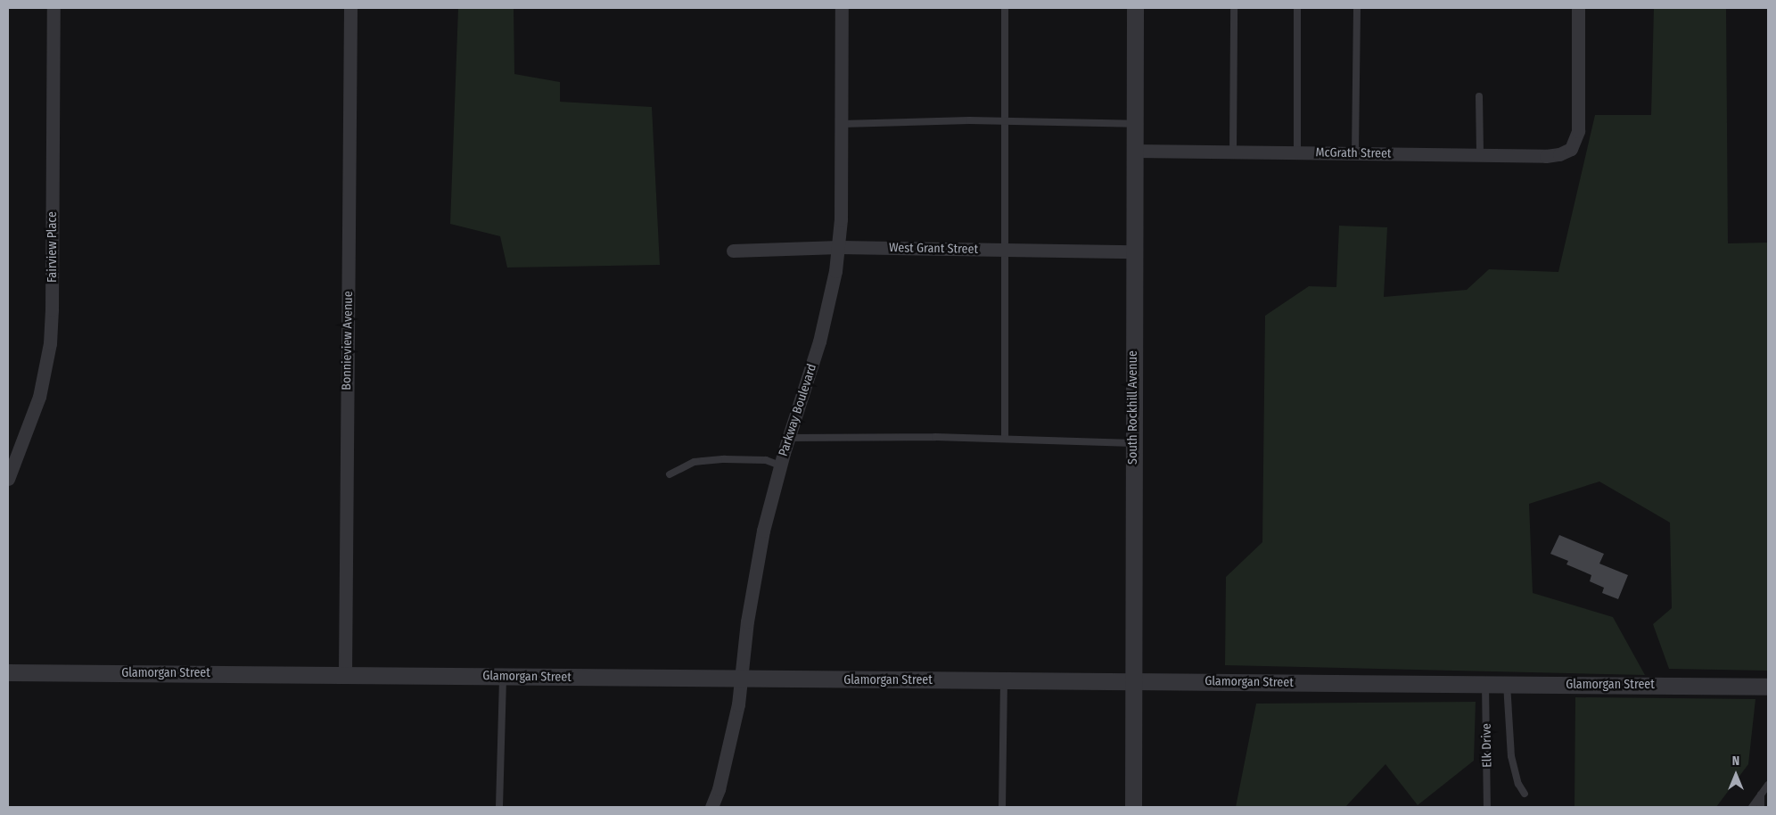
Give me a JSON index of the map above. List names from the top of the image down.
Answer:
{
  "streets": {
    "street": [
      "McGrath Street",
      "Fairview Place",
      "West Grant Street",
      "Bonnieview Avenue",
      "South Rockhill Avenue",
      "Parkway Boulevard",
      "Glamorgan Street"
    ],
    "lane": ["Elk Drive"]
  },
  "crossings": [
    ["McGrath Street", "South Rockhill Avenue"],
    ["West Grant Street", "South Rockhill Avenue"],
    ["West Grant Street", "Parkway Boulevard"],
    ["Bonnieview Avenue", "Glamorgan Street"],
    ["South Rockhill Avenue", "Glamorgan Street"],
    ["Parkway Boulevard", "Glamorgan Street"],
    ["Glamorgan Street", "Elk Drive"]
  ],
  "north": "top"
}
